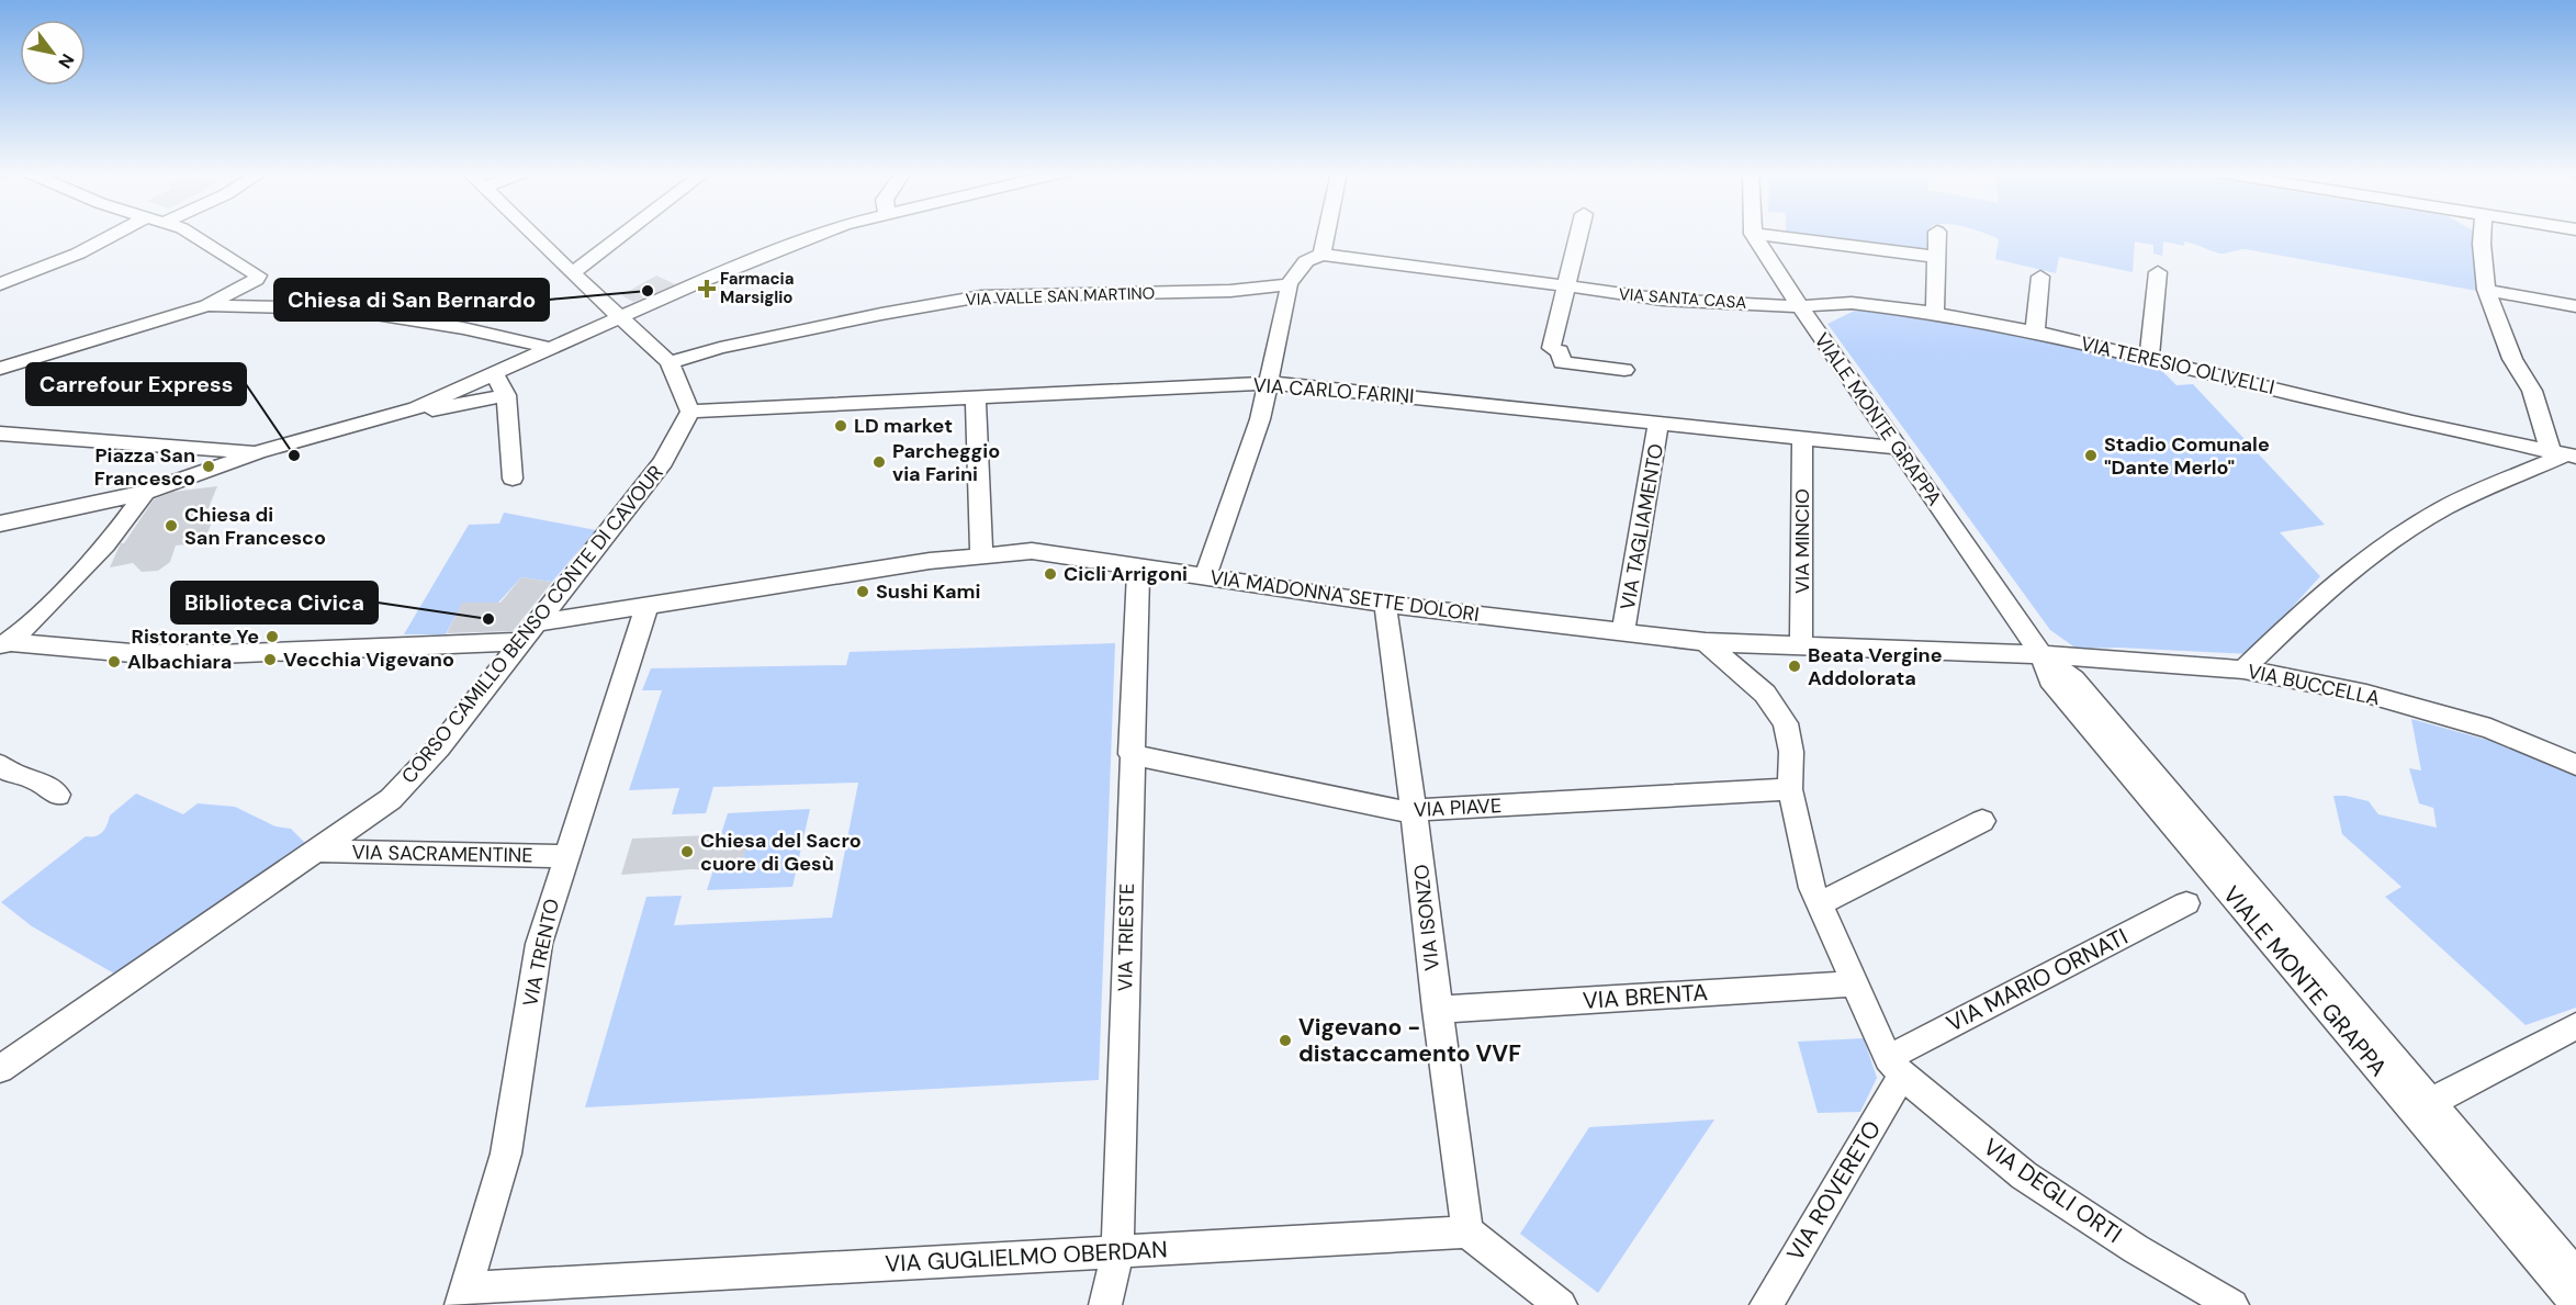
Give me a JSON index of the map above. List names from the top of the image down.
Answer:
{
  "streets": {
    "street": [
      "VIA VALLE SAN MARTINO",
      "VIA SANTA CASA",
      "VIA TERESIO OLIVELLI",
      "VIA CARLO FARINI",
      "VIALE MONTE GRAPPA",
      "VIA TAGLIAMENTO",
      "VIA MINCIO",
      "VIA MADONNA SETTE DOLORI",
      "CORSO CAMILLO BENSO CONTE DI CAVOUR",
      "VIA BUCCELLA",
      "VIA PIAVE",
      "VIA SACRAMENTINE",
      "VIA ISONZO",
      "VIA TRIESTE",
      "VIA TRENTO",
      "VIA MARIO ORNATI",
      "VIA BRENTA",
      "VIA ROVERETO",
      "VIA DEGLI ORTI",
      "VIA GUGLIELMO OBERDAN"
    ]
  },
  "crossings": [
    ["VIA SANTA CASA", "VIA TERESIO OLIVELLI"],
    ["VIA SANTA CASA", "VIALE MONTE GRAPPA"],
    ["VIA TERESIO OLIVELLI", "VIALE MONTE GRAPPA"],
    ["VIA CARLO FARINI", "VIALE MONTE GRAPPA"],
    ["VIA CARLO FARINI", "VIA TAGLIAMENTO"],
    ["VIA CARLO FARINI", "VIA MINCIO"],
    ["VIA CARLO FARINI", "CORSO CAMILLO BENSO CONTE DI CAVOUR"],
    ["VIALE MONTE GRAPPA", "VIA MADONNA SETTE DOLORI"],
    ["VIALE MONTE GRAPPA", "VIA BUCCELLA"],
    ["VIA TAGLIAMENTO", "VIA MADONNA SETTE DOLORI"],
    ["VIA MINCIO", "VIA MADONNA SETTE DOLORI"],
    ["VIA MADONNA SETTE DOLORI", "CORSO CAMILLO BENSO CONTE DI CAVOUR"],
    ["VIA MADONNA SETTE DOLORI", "VIA BUCCELLA"],
    ["VIA MADONNA SETTE DOLORI", "VIA ISONZO"],
    ["VIA MADONNA SETTE DOLORI", "VIA TRIESTE"],
    ["VIA MADONNA SETTE DOLORI", "VIA TRENTO"],
    ["CORSO CAMILLO BENSO CONTE DI CAVOUR", "VIA SACRAMENTINE"],
    ["VIA PIAVE", "VIA ISONZO"],
    ["VIA PIAVE", "VIA TRIESTE"],
    ["VIA SACRAMENTINE", "VIA TRENTO"],
    ["VIA ISONZO", "VIA BRENTA"],
    ["VIA ISONZO", "VIA GUGLIELMO OBERDAN"],
    ["VIA TRIESTE", "VIA GUGLIELMO OBERDAN"],
    ["VIA TRENTO", "VIA GUGLIELMO OBERDAN"],
    ["VIA MARIO ORNATI", "VIA ROVERETO"],
    ["VIA MARIO ORNATI", "VIA DEGLI ORTI"],
    ["VIA ROVERETO", "VIA DEGLI ORTI"]
  ],
  "places": {
    "health": ["Farmacia Marsiglio"],
    "other": [
      "Chiesa di San Bernardo",
      "LD market",
      "Carrefour Express",
      "Stadio Comunale \"Dante Merlo\"",
      "Parcheggio via Farini",
      "Piazza San Francesco",
      "Chiesa di San Francesco",
      "Cicli Arrigoni",
      "Sushi Kami",
      "Biblioteca Civica",
      "Ristorante Ye",
      "Vecchia Vigevano",
      "Albachiara",
      "Beata Vergine Addolorata",
      "Chiesa del Sacro cuore di Gesù",
      "Vigevano - distaccamento VVF"
    ]
  },
  "north": "bottom right"
}
